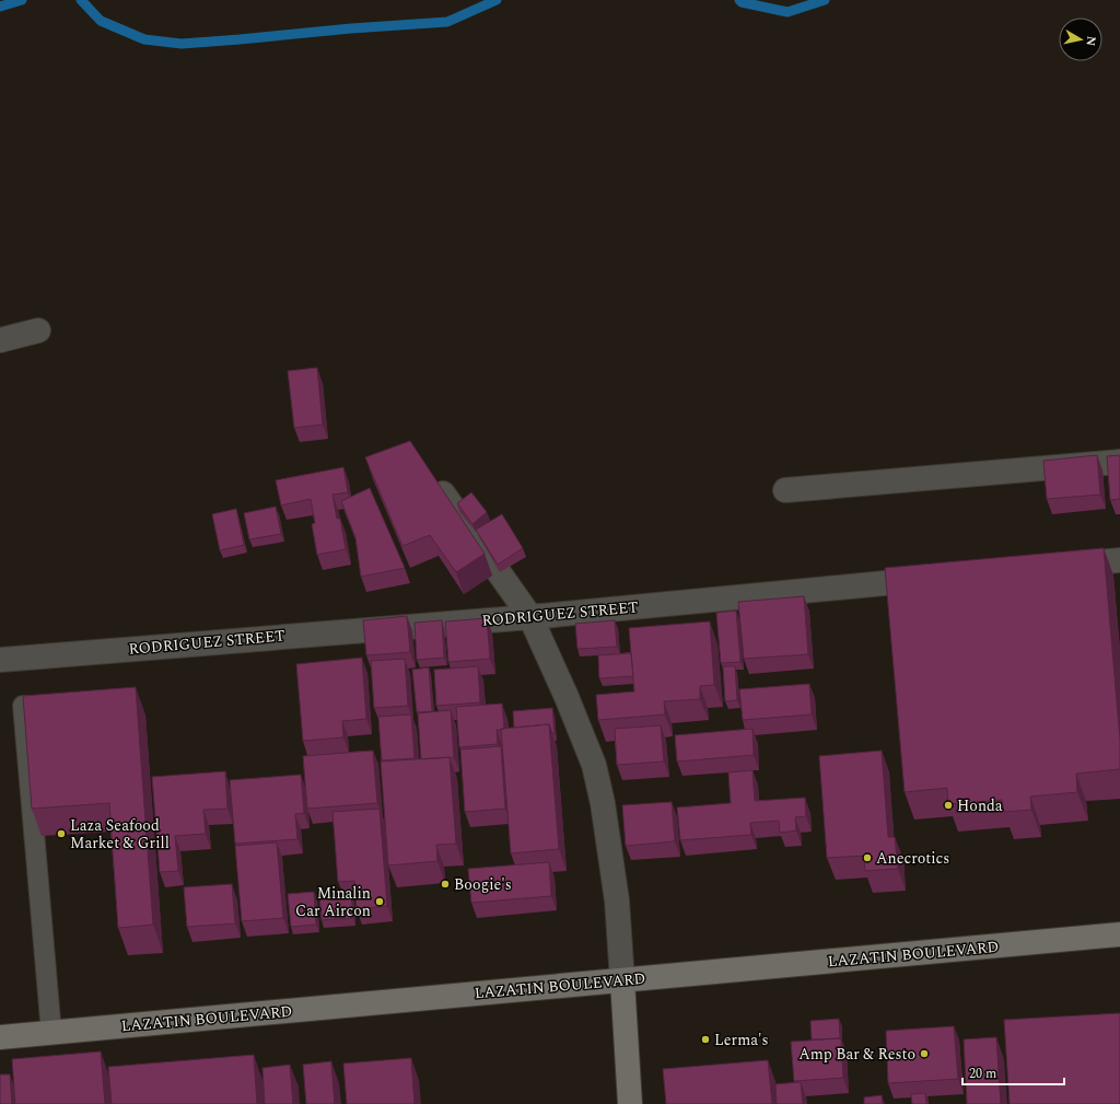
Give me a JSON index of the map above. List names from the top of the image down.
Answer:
{
  "streets": {
    "main road": ["LAZATIN BOULEVARD"],
    "street": ["RODRIGUEZ STREET"]
  },
  "places": [
    "Honda",
    "Laza Seafood Market & Grill",
    "Anecrotics",
    "Boogie's",
    "Minalin Car Aircon",
    "Lerma's",
    "Amp Bar & Resto"
  ],
  "scale_bar": "20 m",
  "north": "right"
}
